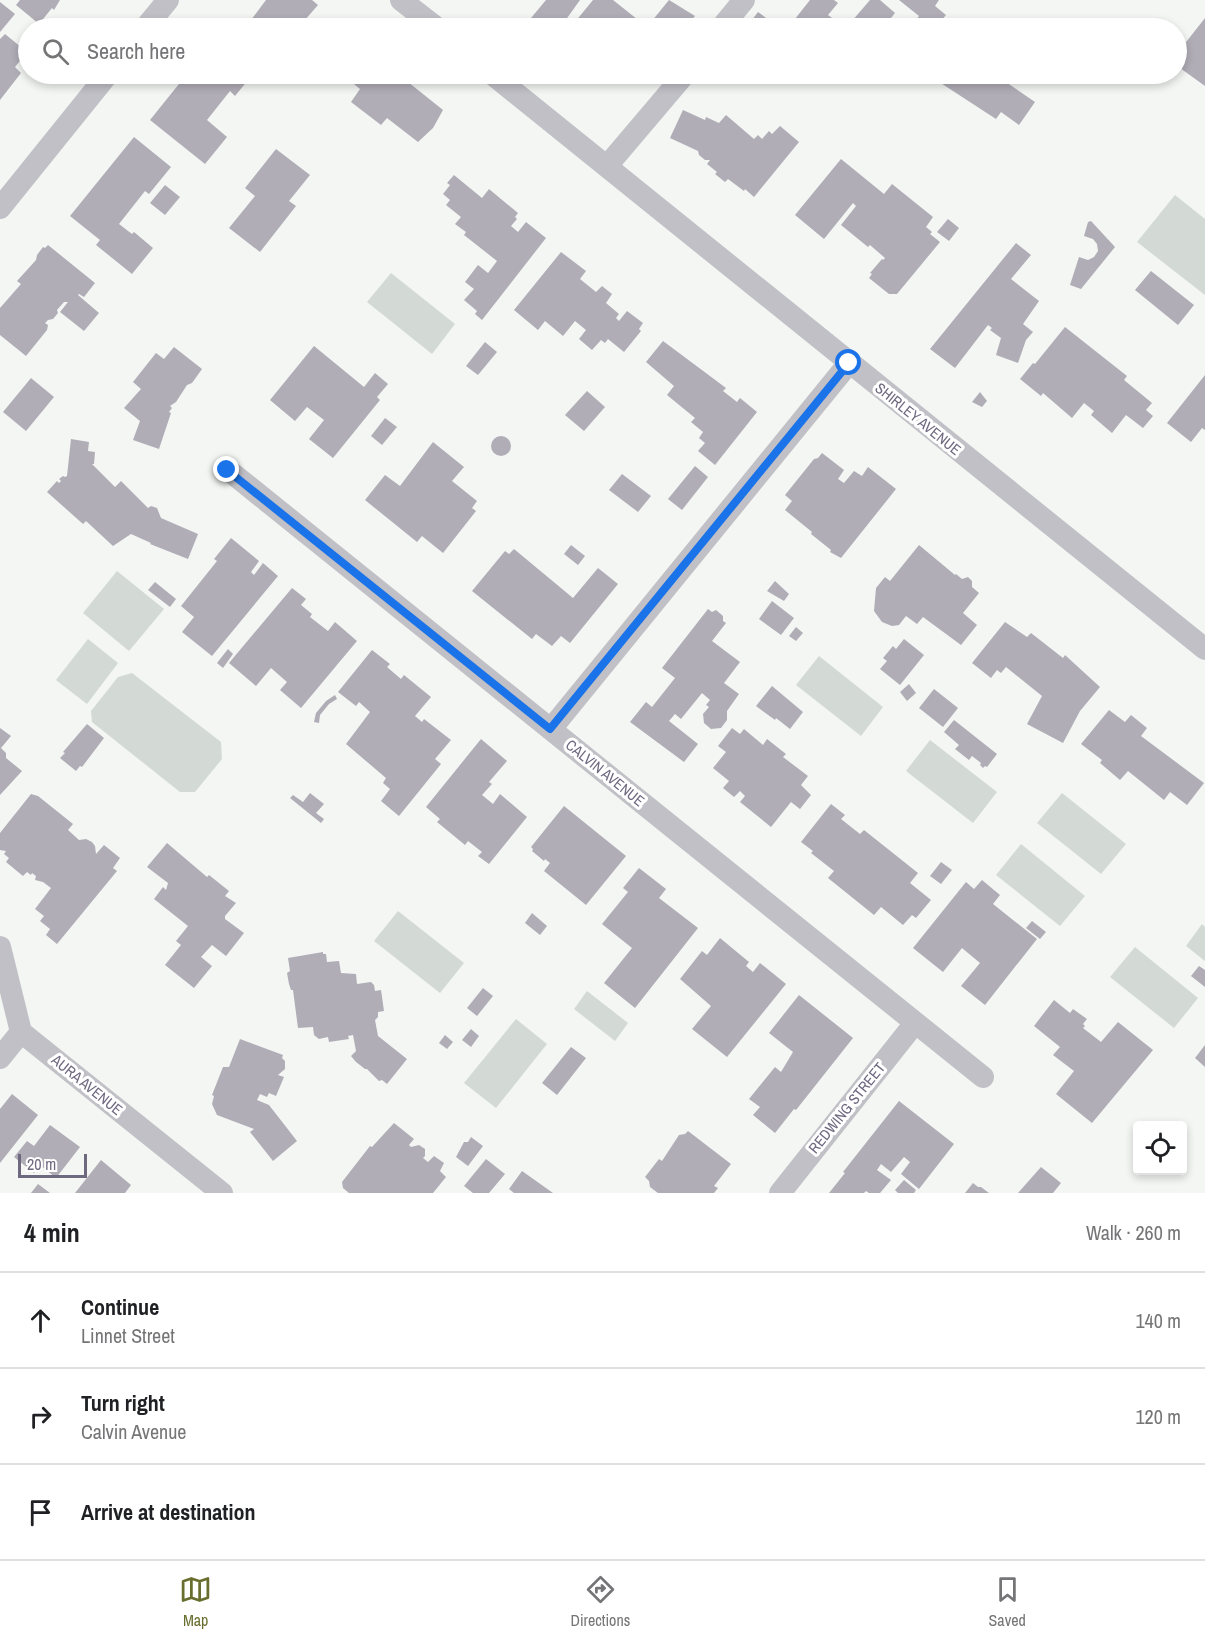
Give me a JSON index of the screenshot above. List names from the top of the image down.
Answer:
{
  "streets": {
    "street": [
      "SHIRLEY AVENUE",
      "CALVIN AVENUE",
      "AURA AVENUE",
      "REDWING STREET"
    ]
  },
  "crossings": [
    ["CALVIN AVENUE", "REDWING STREET"]
  ],
  "scale_bar": "20 m",
  "page": {
    "search": "Search here",
    "scale": "20 m",
    "heading": ["4 min", "Walk · 260 m"],
    "list": [
      ["Continue", "Linnet Street", "140 m"],
      ["Turn right", "Calvin Avenue", "120 m"],
      "Arrive at destination"
    ],
    "nav": ["Map", "Directions", "Saved"]
  }
}
